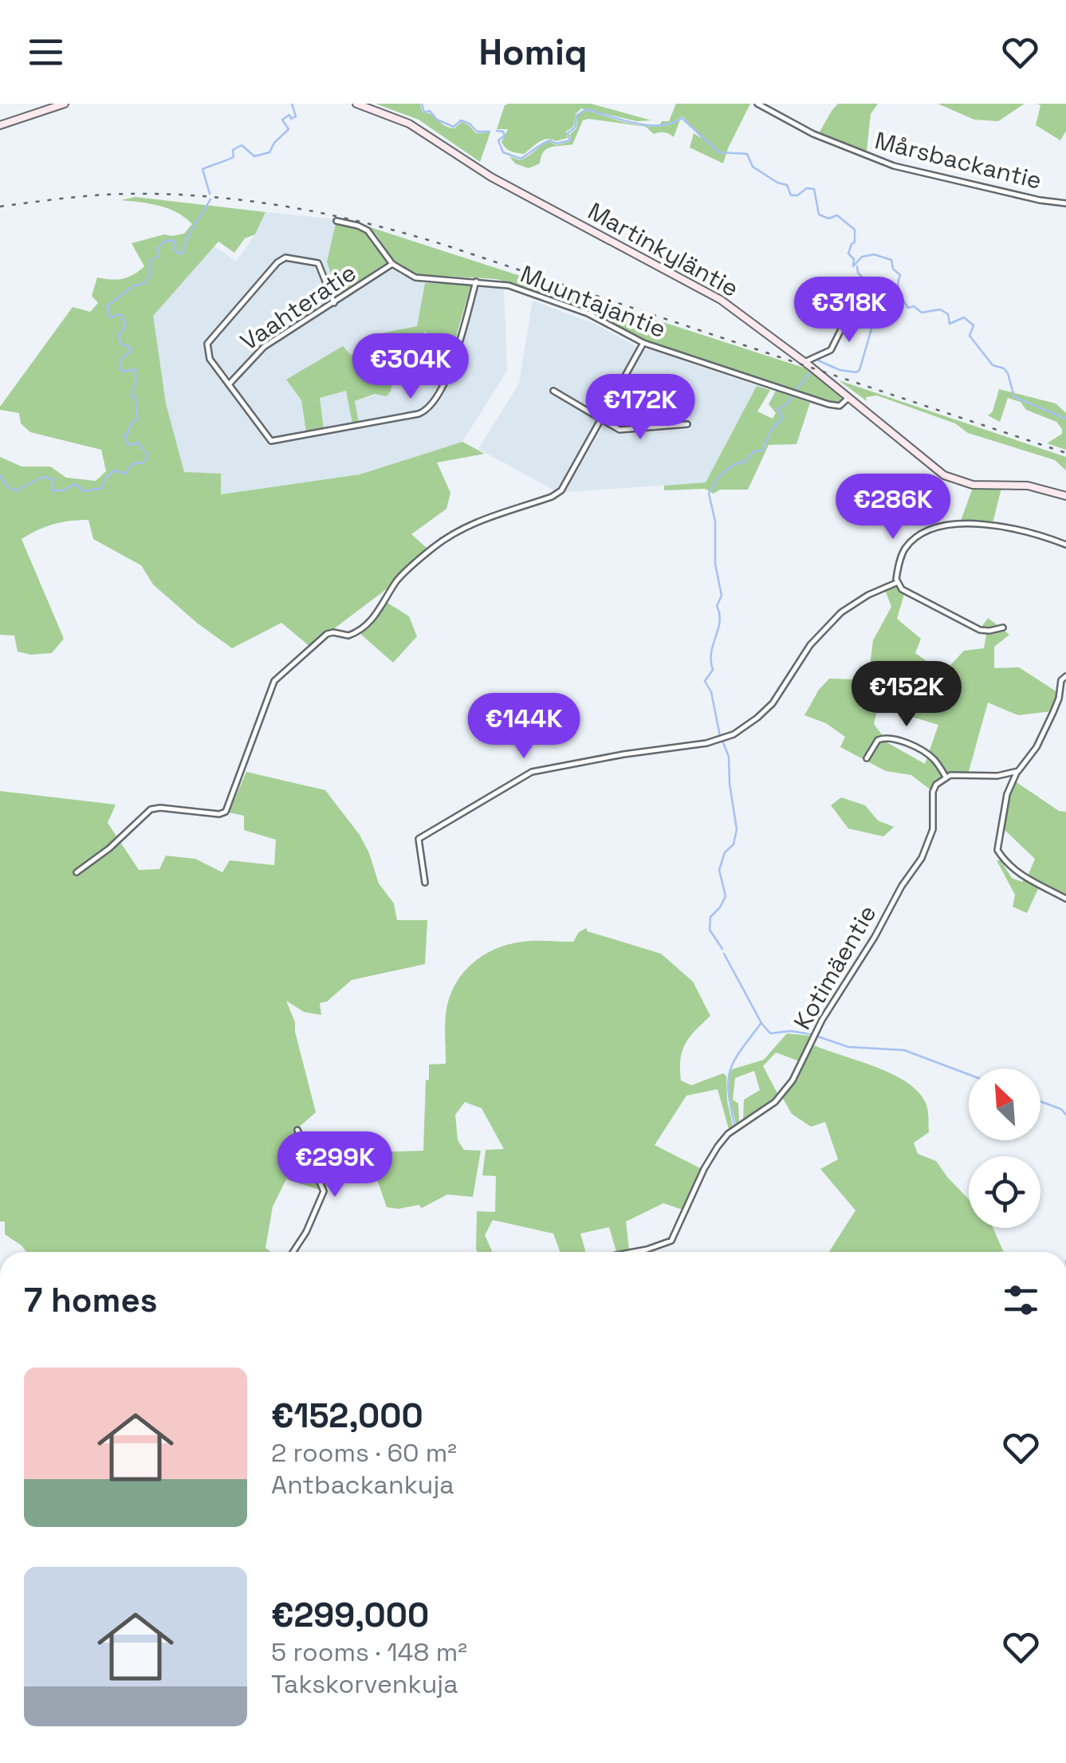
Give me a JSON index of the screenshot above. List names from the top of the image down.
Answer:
{
  "streets": {
    "street": [
      "Mårsbackantie",
      "Martinkyläntie",
      "Muuntajantie",
      "Vaahteratie",
      "Kotimäentie"
    ]
  },
  "crossings": [
    ["Martinkyläntie", "Muuntajantie"],
    ["Muuntajantie", "Vaahteratie"]
  ],
  "north": "top left",
  "page": {
    "header": "Homiq",
    "price": [
      "€318K",
      "€304K",
      "€172K",
      "€286K",
      "€152K",
      "€144K",
      "€299K"
    ],
    "heading": "7 homes",
    "list": [
      {
        "name": "€152,000",
        "note": "2 rooms · 60 m² · Antbackankuja"
      },
      {
        "name": "€299,000",
        "note": "5 rooms · 148 m² · Takskorvenkuja"
      }
    ]
  }
}
